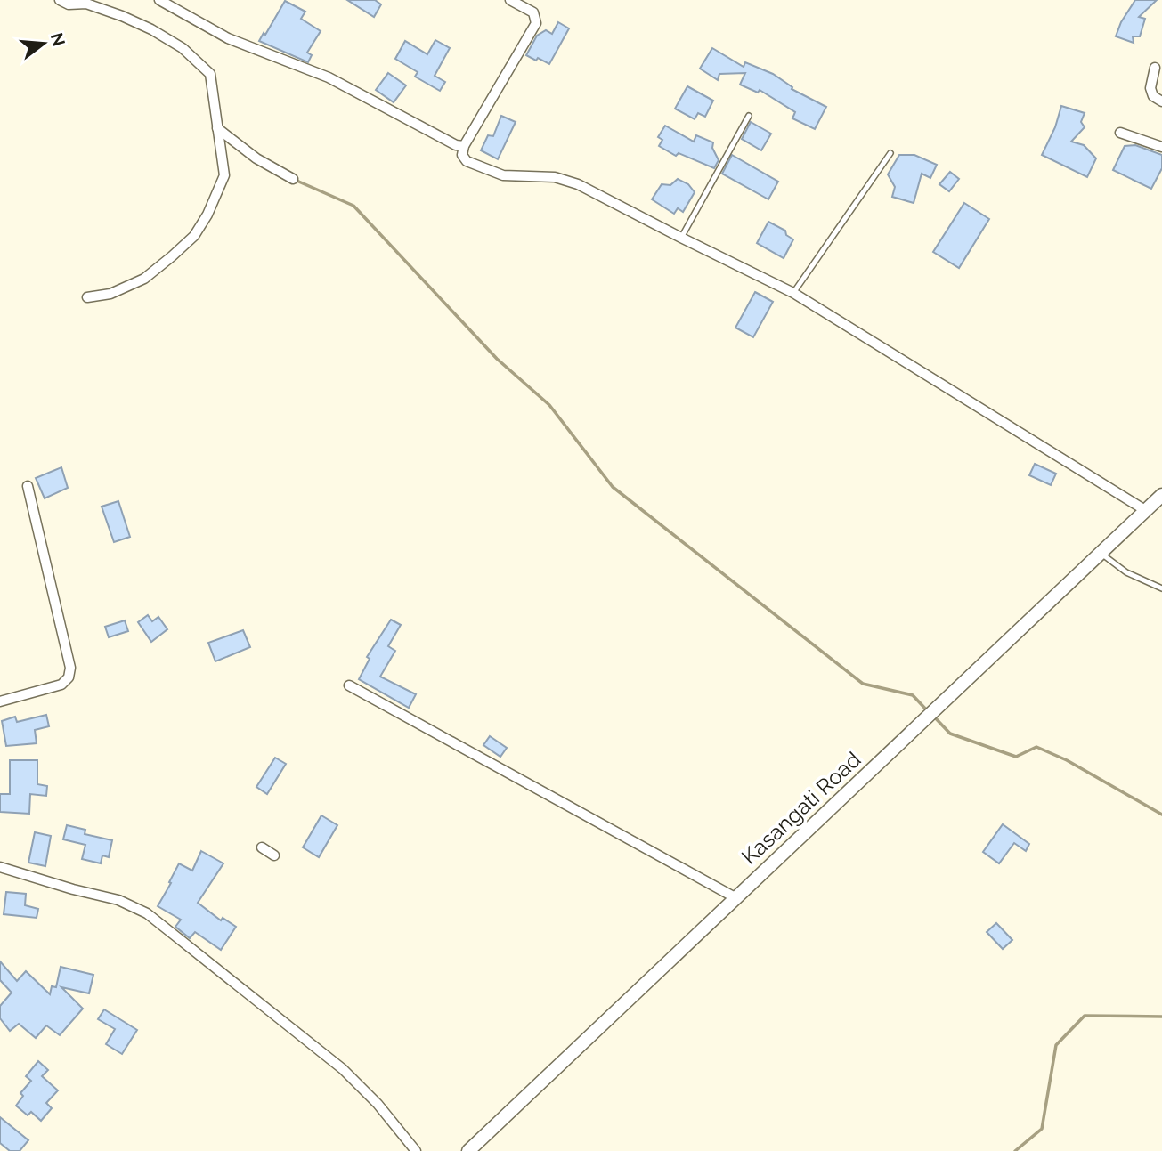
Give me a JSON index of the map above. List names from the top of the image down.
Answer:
{
  "streets": {
    "street": ["Kasangati Road"]
  },
  "north": "right"
}
